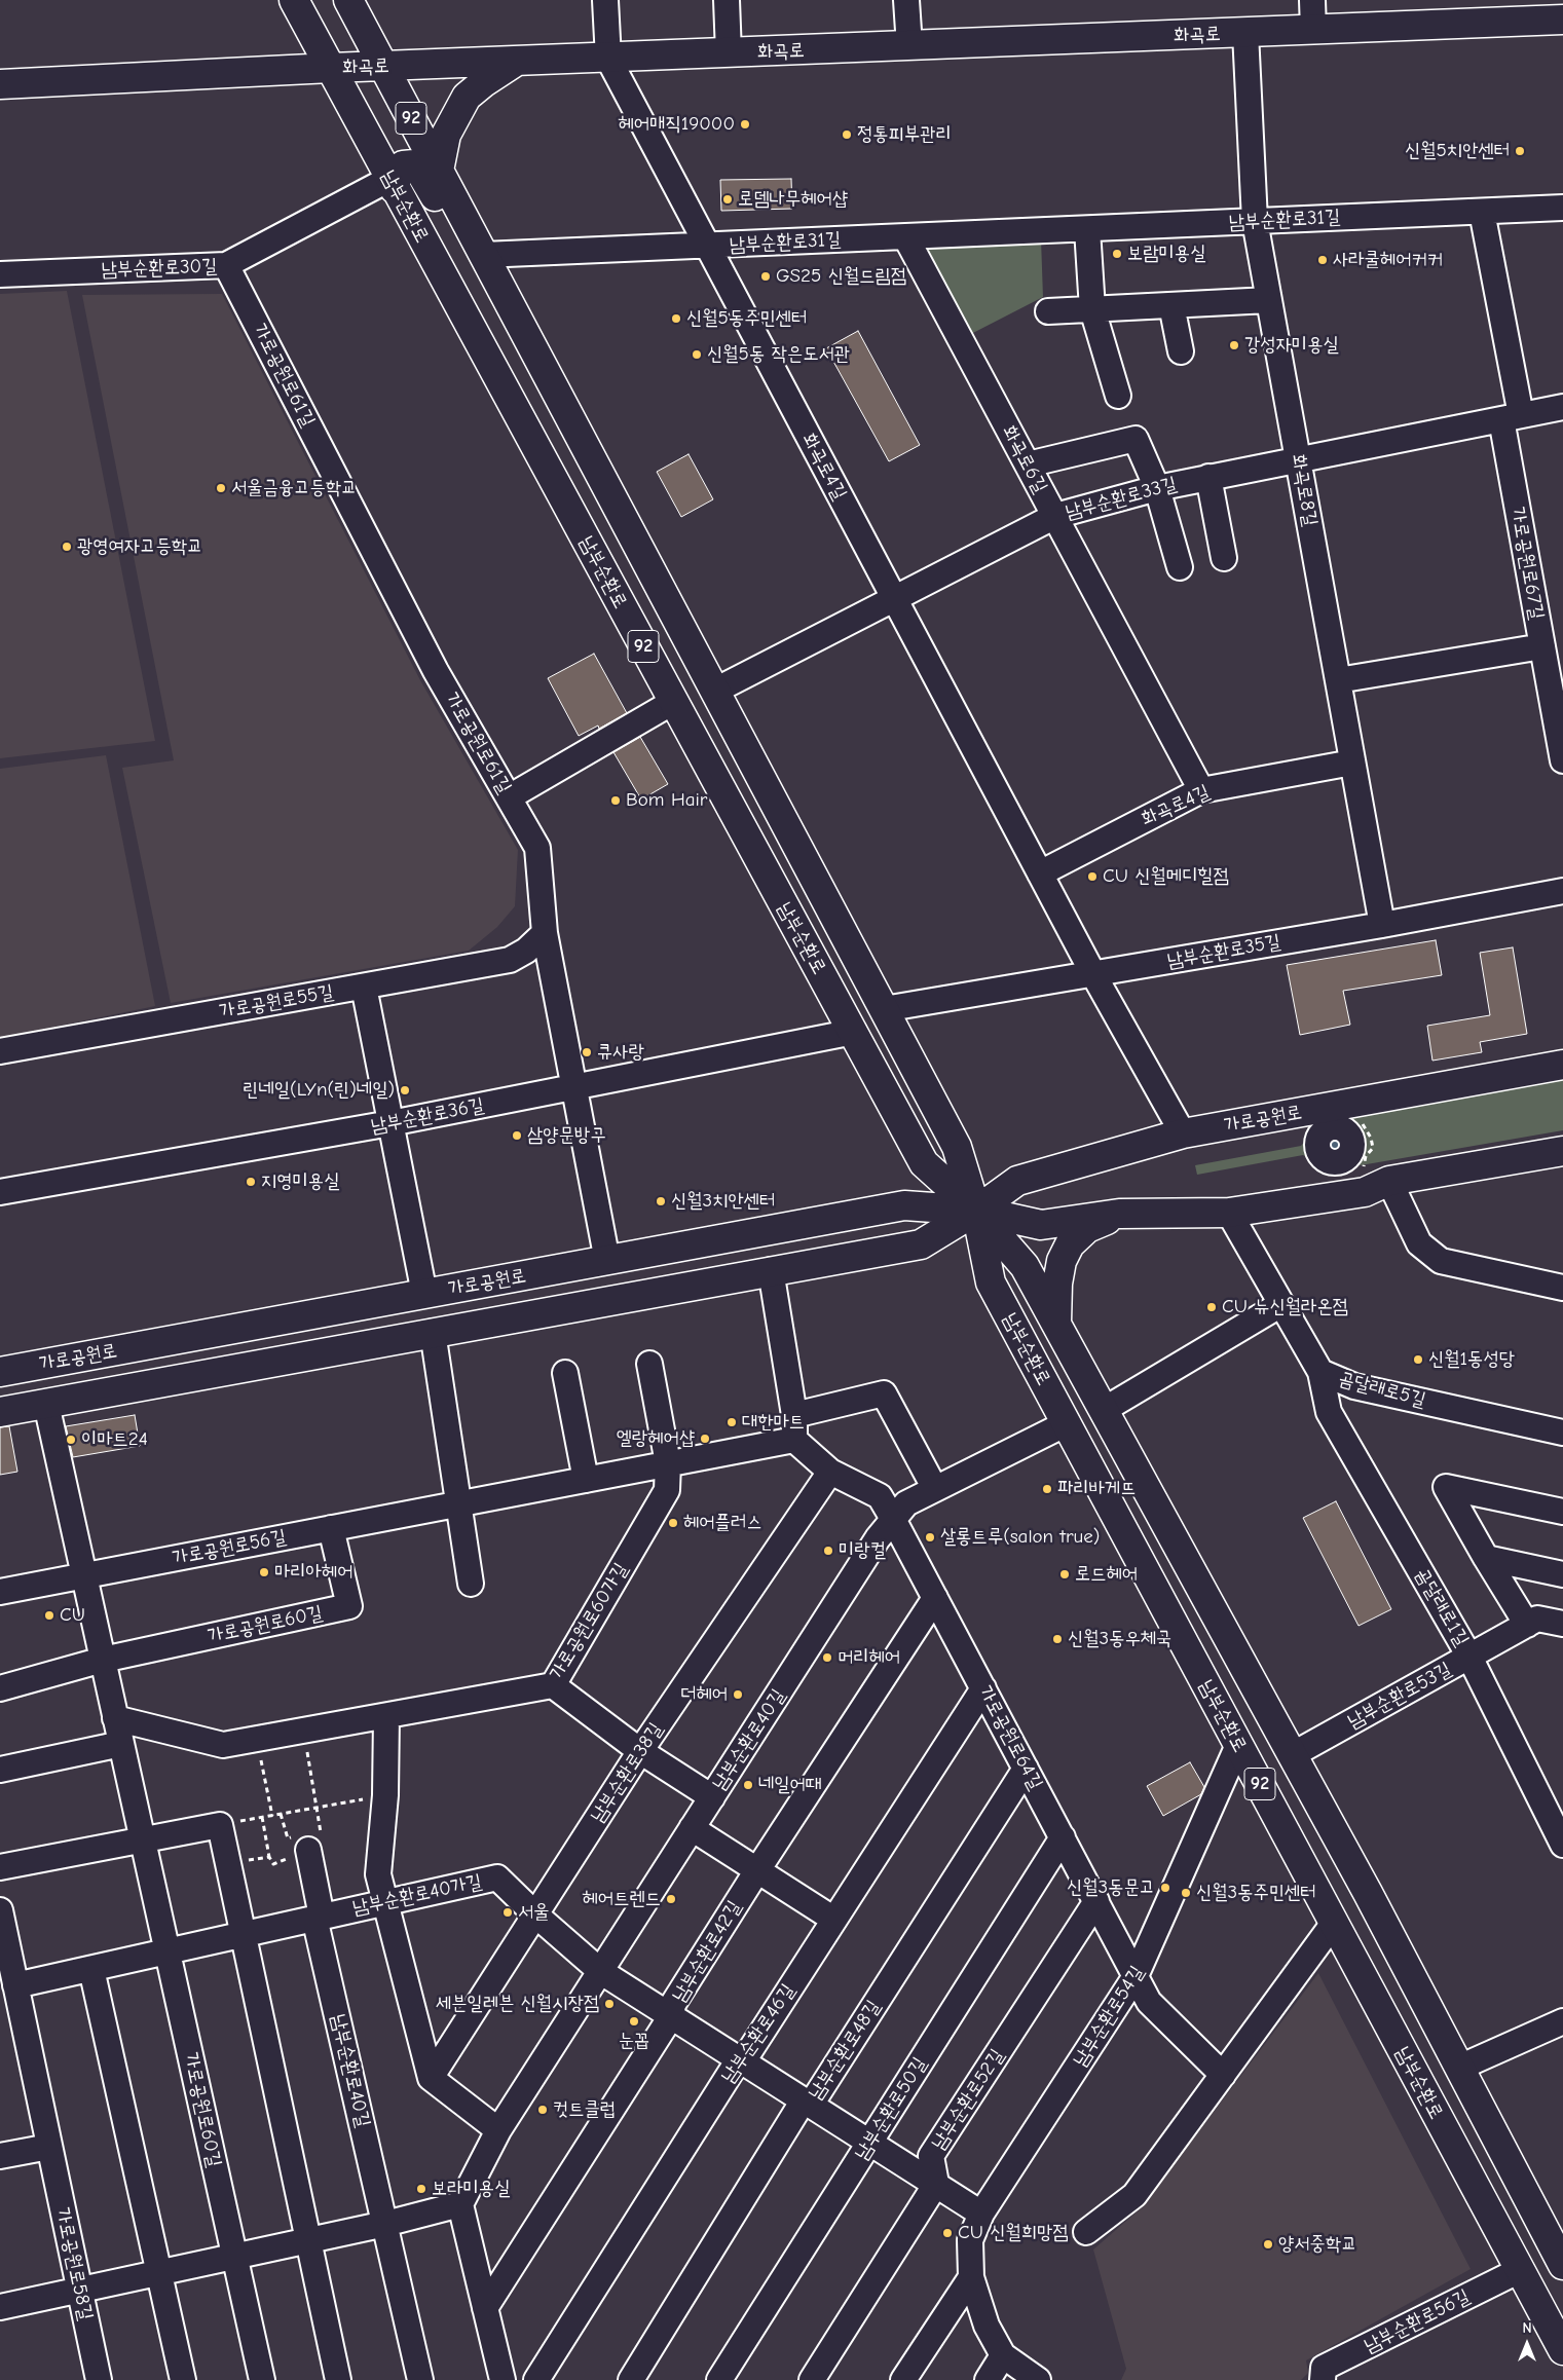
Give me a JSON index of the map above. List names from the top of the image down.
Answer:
{
  "streets": {
    "main road": [
      "화곡로",
      "92",
      "남부순환로",
      "가로공원로"
    ],
    "street": [
      "남부순환로31길",
      "남부순환로30길",
      "가로공원로61길",
      "화곡로6길",
      "화곡로4길",
      "화곡로8길",
      "남부순환로33길",
      "가로공원로67길",
      "남부순환로35길",
      "가로공원로55길",
      "남부순환로36길",
      "곰달래로5길",
      "가로공원로56길",
      "곰달래로1길",
      "가로공원로60가길",
      "가로공원로60길",
      "남부순환로53길",
      "가로공원로64길",
      "남부순환로40길",
      "남부순환로38길",
      "남부순환로40가길",
      "남부순환로42길",
      "남부순환로54길",
      "남부순환로46길",
      "남부순환로48길",
      "남부순환로52길",
      "남부순환로50길",
      "가로공원로58길",
      "남부순환로56길"
    ]
  },
  "crossings": [
    ["화곡로", "남부순환로"],
    ["화곡로", "화곡로4길"],
    ["화곡로", "화곡로8길"],
    ["남부순환로", "남부순환로31길"],
    ["남부순환로", "남부순환로30길"],
    ["남부순환로", "남부순환로33길"],
    ["남부순환로", "남부순환로35길"],
    ["남부순환로", "남부순환로36길"],
    ["남부순환로", "가로공원로"],
    ["남부순환로", "남부순환로53길"],
    ["남부순환로", "남부순환로40길"],
    ["남부순환로", "남부순환로54길"],
    ["남부순환로", "남부순환로56길"],
    ["남부순환로31길", "화곡로6길"],
    ["남부순환로31길", "화곡로4길"],
    ["남부순환로31길", "화곡로8길"],
    ["남부순환로30길", "가로공원로61길"],
    ["가로공원로61길", "가로공원로55길"],
    ["가로공원로61길", "남부순환로36길"],
    ["가로공원로61길", "가로공원로"],
    ["화곡로6길", "화곡로4길"],
    ["화곡로6길", "남부순환로33길"],
    ["화곡로4길", "화곡로8길"],
    ["화곡로4길", "남부순환로33길"],
    ["화곡로4길", "남부순환로35길"],
    ["화곡로4길", "가로공원로"],
    ["화곡로8길", "남부순환로33길"],
    ["화곡로8길", "남부순환로35길"],
    ["남부순환로33길", "가로공원로67길"],
    ["가로공원로", "곰달래로5길"],
    ["가로공원로", "가로공원로60길"],
    ["곰달래로5길", "곰달래로1길"],
    ["가로공원로56길", "가로공원로60가길"],
    ["가로공원로56길", "가로공원로60길"],
    ["가로공원로56길", "가로공원로64길"],
    ["곰달래로1길", "남부순환로53길"],
    ["가로공원로60가길", "가로공원로60길"],
    ["가로공원로60길", "남부순환로40가길"],
    ["가로공원로64길", "남부순환로40길"],
    ["가로공원로64길", "남부순환로38길"],
    ["가로공원로64길", "남부순환로42길"],
    ["가로공원로64길", "남부순환로54길"],
    ["가로공원로64길", "남부순환로46길"],
    ["가로공원로64길", "남부순환로48길"],
    ["가로공원로64길", "남부순환로52길"],
    ["가로공원로64길", "남부순환로50길"],
    ["남부순환로40길", "남부순환로40가길"],
    ["남부순환로38길", "남부순환로40가길"],
    ["남부순환로40가길", "남부순환로42길"],
    ["남부순환로40가길", "남부순환로54길"],
    ["남부순환로40가길", "남부순환로46길"],
    ["남부순환로40가길", "남부순환로48길"],
    ["남부순환로40가길", "남부순환로52길"],
    ["남부순환로40가길", "남부순환로50길"],
    ["남부순환로40가길", "가로공원로58길"]
  ],
  "places": [
    "헤어매직19000",
    "정통피부관리",
    "신월5치안센터",
    "로뎀나무헤어샵",
    "보람미용실",
    "사라쿨헤어커커",
    "GS25 신월드림점",
    "신월5동주민센터",
    "강성자미용실",
    "신월5동 작은도서관",
    "서울금융고등학교",
    "광영여자고등학교",
    "Bom Hair",
    "CU 신월메디힐점",
    "큐사랑",
    "린네일(LYn(린)네일)",
    "삼양문방구",
    "지영미용실",
    "신월3치안센터",
    "CU 뉴신월라온점",
    "신월1동성당",
    "대한마트",
    "엘랑헤어샵",
    "이마트24",
    "파리바게뜨",
    "헤어플러스",
    "살롱트루(salon true)",
    "미랑컬",
    "마리아헤어",
    "로드헤어",
    "CU",
    "신월3동우체국",
    "머리헤어",
    "더헤어",
    "네일어때",
    "신월3동문고",
    "신월3동주민센터",
    "헤어트렌드",
    "서울",
    "세븐일레븐 신월시장점",
    "눈꼽",
    "컷트클럽",
    "보라미용실",
    "CU 신월희망점",
    "양서중학교"
  ],
  "north": "top"
}
